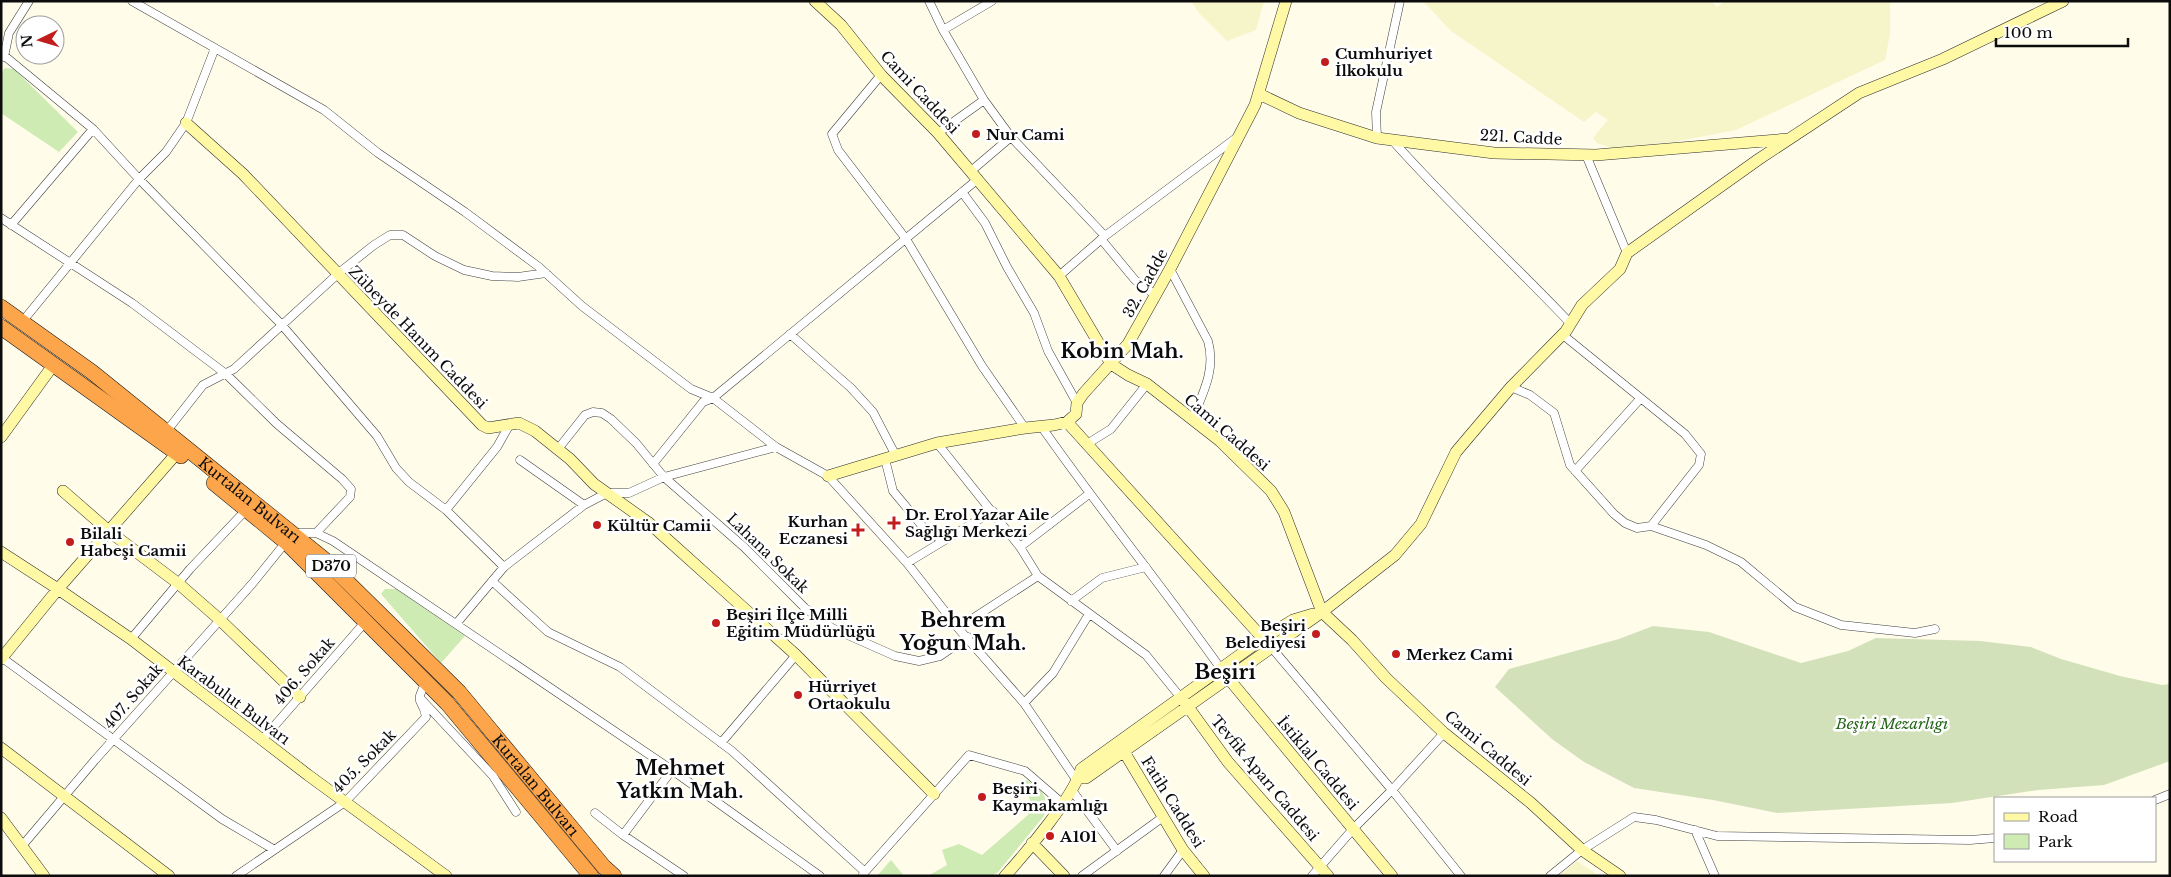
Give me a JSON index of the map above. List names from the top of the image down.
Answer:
{
  "streets": {
    "highway": ["Kurtalan Bulvarı", "D370"],
    "street": [
      "Cami Caddesi",
      "221. Cadde",
      "32. Cadde",
      "Zübeyde Hanım Caddesi",
      "Lahana Sokak",
      "406. Sokak",
      "407. Sokak",
      "Karabulut Bulvarı",
      "405. Sokak",
      "İstiklal Caddesi",
      "Tevfik Aparı Caddesi",
      "Fatih Caddesi"
    ]
  },
  "crossings": [
    ["Cami Caddesi", "32. Cadde"],
    ["221. Cadde", "32. Cadde"],
    ["Zübeyde Hanım Caddesi", "Lahana Sokak"],
    ["Kurtalan Bulvarı", "406. Sokak"],
    ["Kurtalan Bulvarı", "407. Sokak"],
    ["406. Sokak", "Karabulut Bulvarı"],
    ["407. Sokak", "Karabulut Bulvarı"],
    ["Karabulut Bulvarı", "405. Sokak"]
  ],
  "districts": [
    "Kobin Mah.",
    "Behrem Yoğun Mah.",
    "Beşiri",
    "Mehmet Yatkın Mah."
  ],
  "parks": ["Beşiri Mezarlığı"],
  "places": {
    "other": [
      "Cumhuriyet İlkokulu",
      "Nur Cami",
      "Kültür Camii",
      "Bilali Habeşi Camii",
      "Beşiri İlçe Milli Eğitim Müdürlüğü",
      "Beşiri Belediyesi",
      "Merkez Cami",
      "Hürriyet Ortaokulu",
      "Beşiri Kaymakamlığı",
      "A101"
    ],
    "health": ["Dr. Erol Yazar Aile Sağlığı Merkezi", "Kurhan Eczanesi"]
  },
  "legend": ["Road", "Park"],
  "scale_bar": "100 m",
  "north": "left"
}
